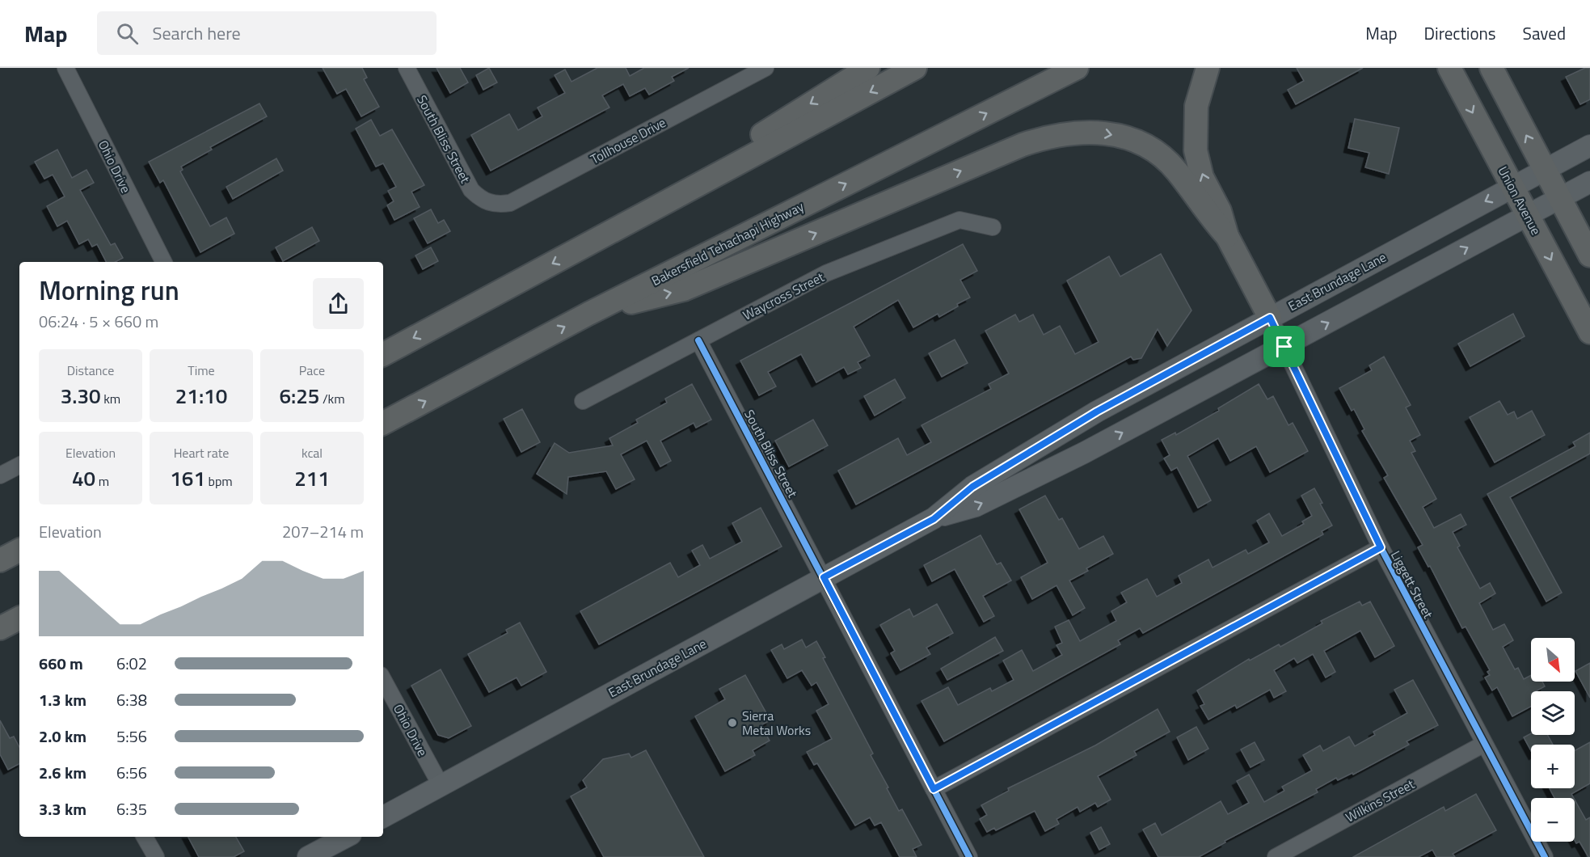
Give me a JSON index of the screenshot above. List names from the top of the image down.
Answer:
{
  "streets": {
    "highway": ["Union Avenue", "Bakersfield Tehachapi Highway"],
    "main road": ["East Brundage Lane"],
    "street": [
      "South Bliss Street",
      "Tollhouse Drive",
      "Ohio Drive",
      "Waycross Street",
      "Liggett Street",
      "Wilkins Street"
    ]
  },
  "crossings": [
    ["South Bliss Street", "Tollhouse Drive"],
    ["South Bliss Street", "East Brundage Lane"],
    ["South Bliss Street", "Waycross Street"],
    ["Ohio Drive", "East Brundage Lane"],
    ["Union Avenue", "East Brundage Lane"],
    ["East Brundage Lane", "Liggett Street"],
    ["Liggett Street", "Wilkins Street"]
  ],
  "places": ["Sierra Metal Works"],
  "north": "bottom right",
  "page": {
    "header": "Map",
    "search": "Search here",
    "nav": ["Map", "Directions", "Saved"],
    "heading": ["Morning run", "06:24 · 5 × 660 m"],
    "stats": [
      ["Distance", "3.30 km"],
      ["Time", "21:10"],
      ["Pace", "6:25 /km"],
      ["Elevation", "40 m"],
      ["Heart rate", "161 bpm"],
      ["kcal", "211"]
    ],
    "chart": ["Elevation", "207–214 m"],
    "map_buttons": ["+", "−"],
    "list": [
      {
        "name": "660 m",
        "note": "6:02"
      },
      {
        "name": "1.3 km",
        "note": "6:38"
      },
      {
        "name": "2.0 km",
        "note": "5:56"
      },
      {
        "name": "2.6 km",
        "note": "6:56"
      },
      {
        "name": "3.3 km",
        "note": "6:35"
      }
    ]
  }
}
